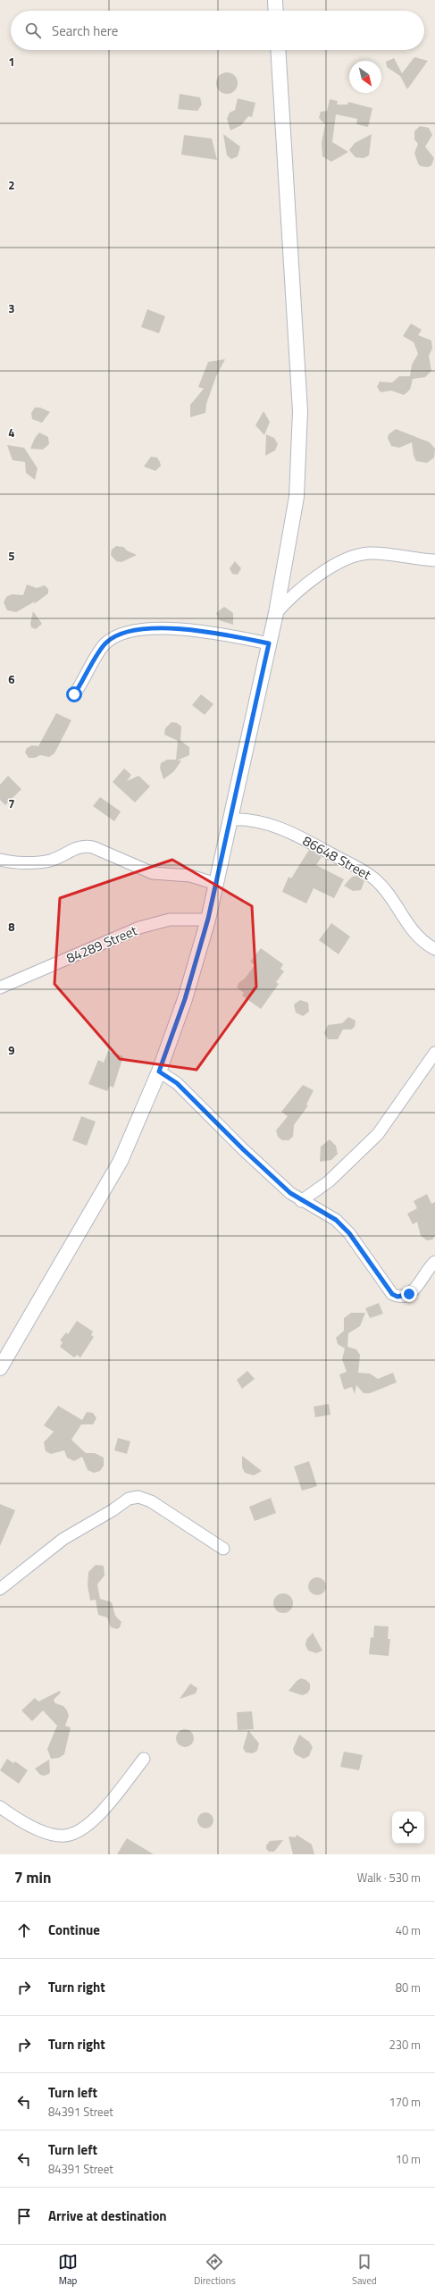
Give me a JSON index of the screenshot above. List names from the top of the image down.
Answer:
{
  "streets": {
    "street": ["86648 Street", "84289 Street"]
  },
  "north": "bottom right",
  "page": {
    "search": "Search here",
    "heading": ["7 min", "Walk · 530 m"],
    "list": [
      ["Continue", "40 m"],
      ["Turn right", "80 m"],
      ["Turn right", "230 m"],
      ["Turn left", "84391 Street", "170 m"],
      ["Turn left", "84391 Street", "10 m"],
      "Arrive at destination"
    ],
    "nav": ["Map", "Directions", "Saved"]
  },
  "grid": {
    "rows": [
      "1",
      "2",
      "3",
      "4",
      "5",
      "6",
      "7",
      "8",
      "9"
    ]
  }
}
